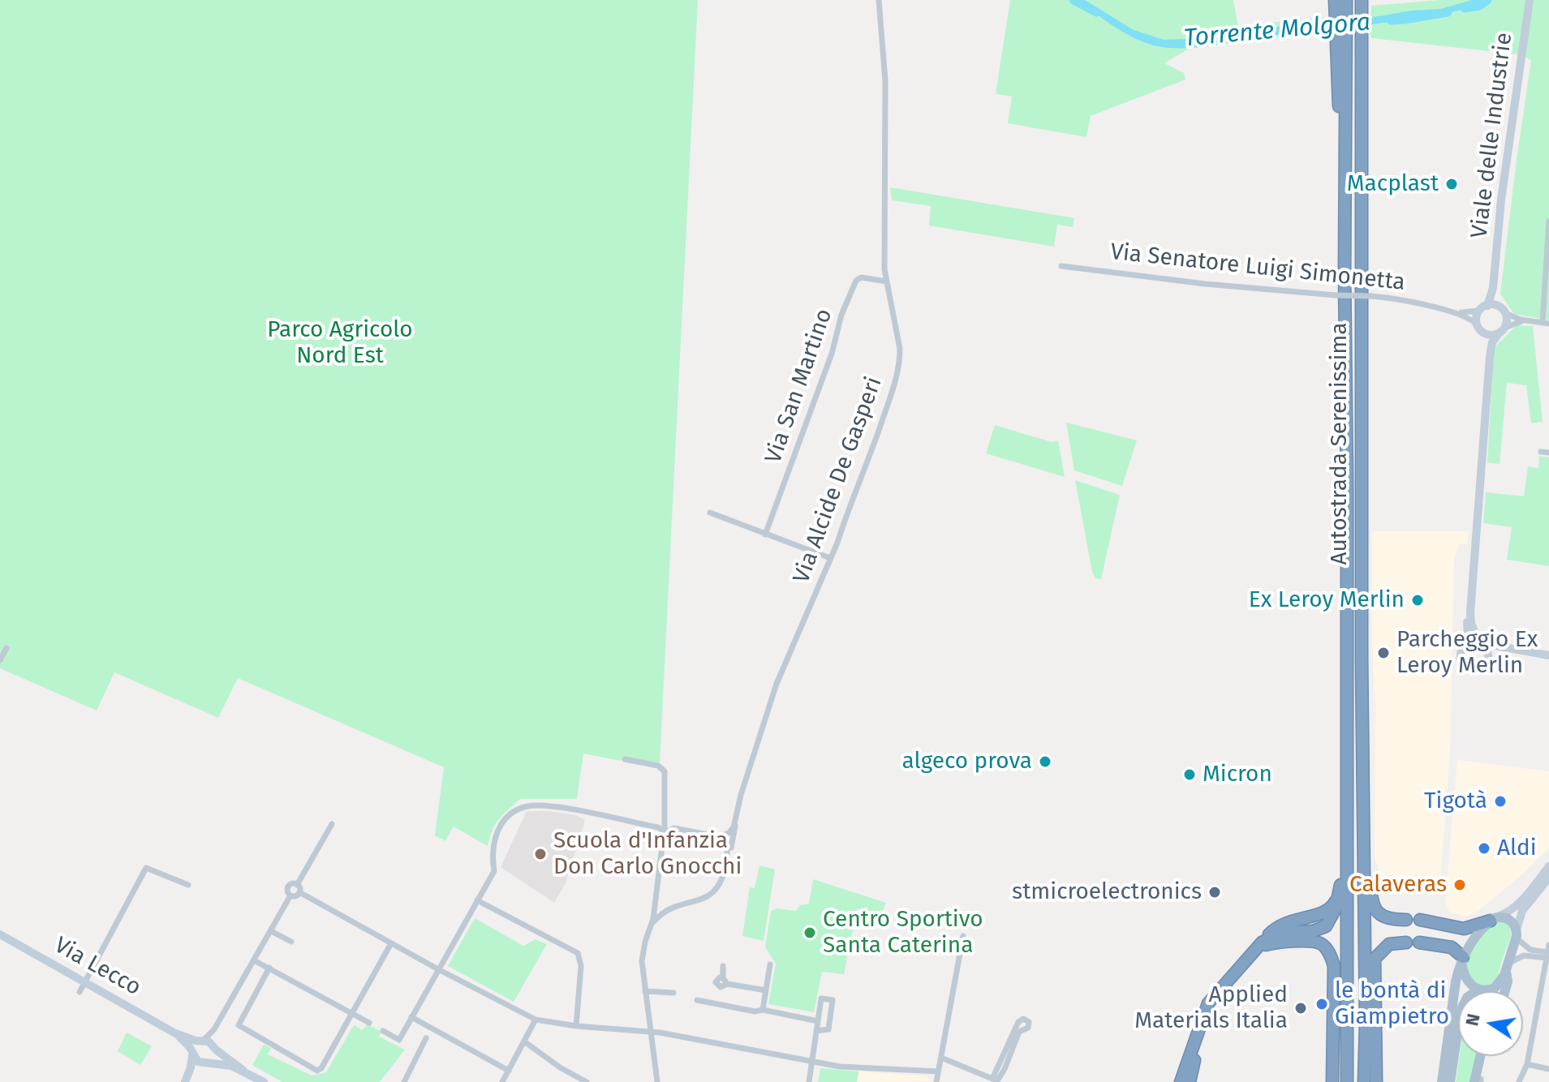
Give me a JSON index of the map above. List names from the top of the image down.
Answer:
{
  "streets": {
    "highway": ["Autostrada Serenissima"],
    "street": [
      "Viale delle Industrie",
      "Via Senatore Luigi Simonetta",
      "Via San Martino",
      "Via Alcide De Gasperi",
      "Via Lecco"
    ]
  },
  "crossings": [
    ["Viale delle Industrie", "Via Senatore Luigi Simonetta"],
    ["Via San Martino", "Via Alcide De Gasperi"]
  ],
  "water": ["Torrente Molgora"],
  "parks": ["Parco Agricolo Nord Est"],
  "places": [
    "Macplast",
    "Ex Leroy Merlin",
    "Parcheggio Ex Leroy Merlin",
    "algeco prova",
    "Micron",
    "Tigotà",
    "Aldi",
    "Scuola d'Infanzia Don Carlo Gnocchi",
    "Calaveras",
    "stmicroelectronics",
    "Centro Sportivo Santa Caterina",
    "le bontà di Giampietro",
    "Applied Materials Italia"
  ],
  "north": "left"
}
